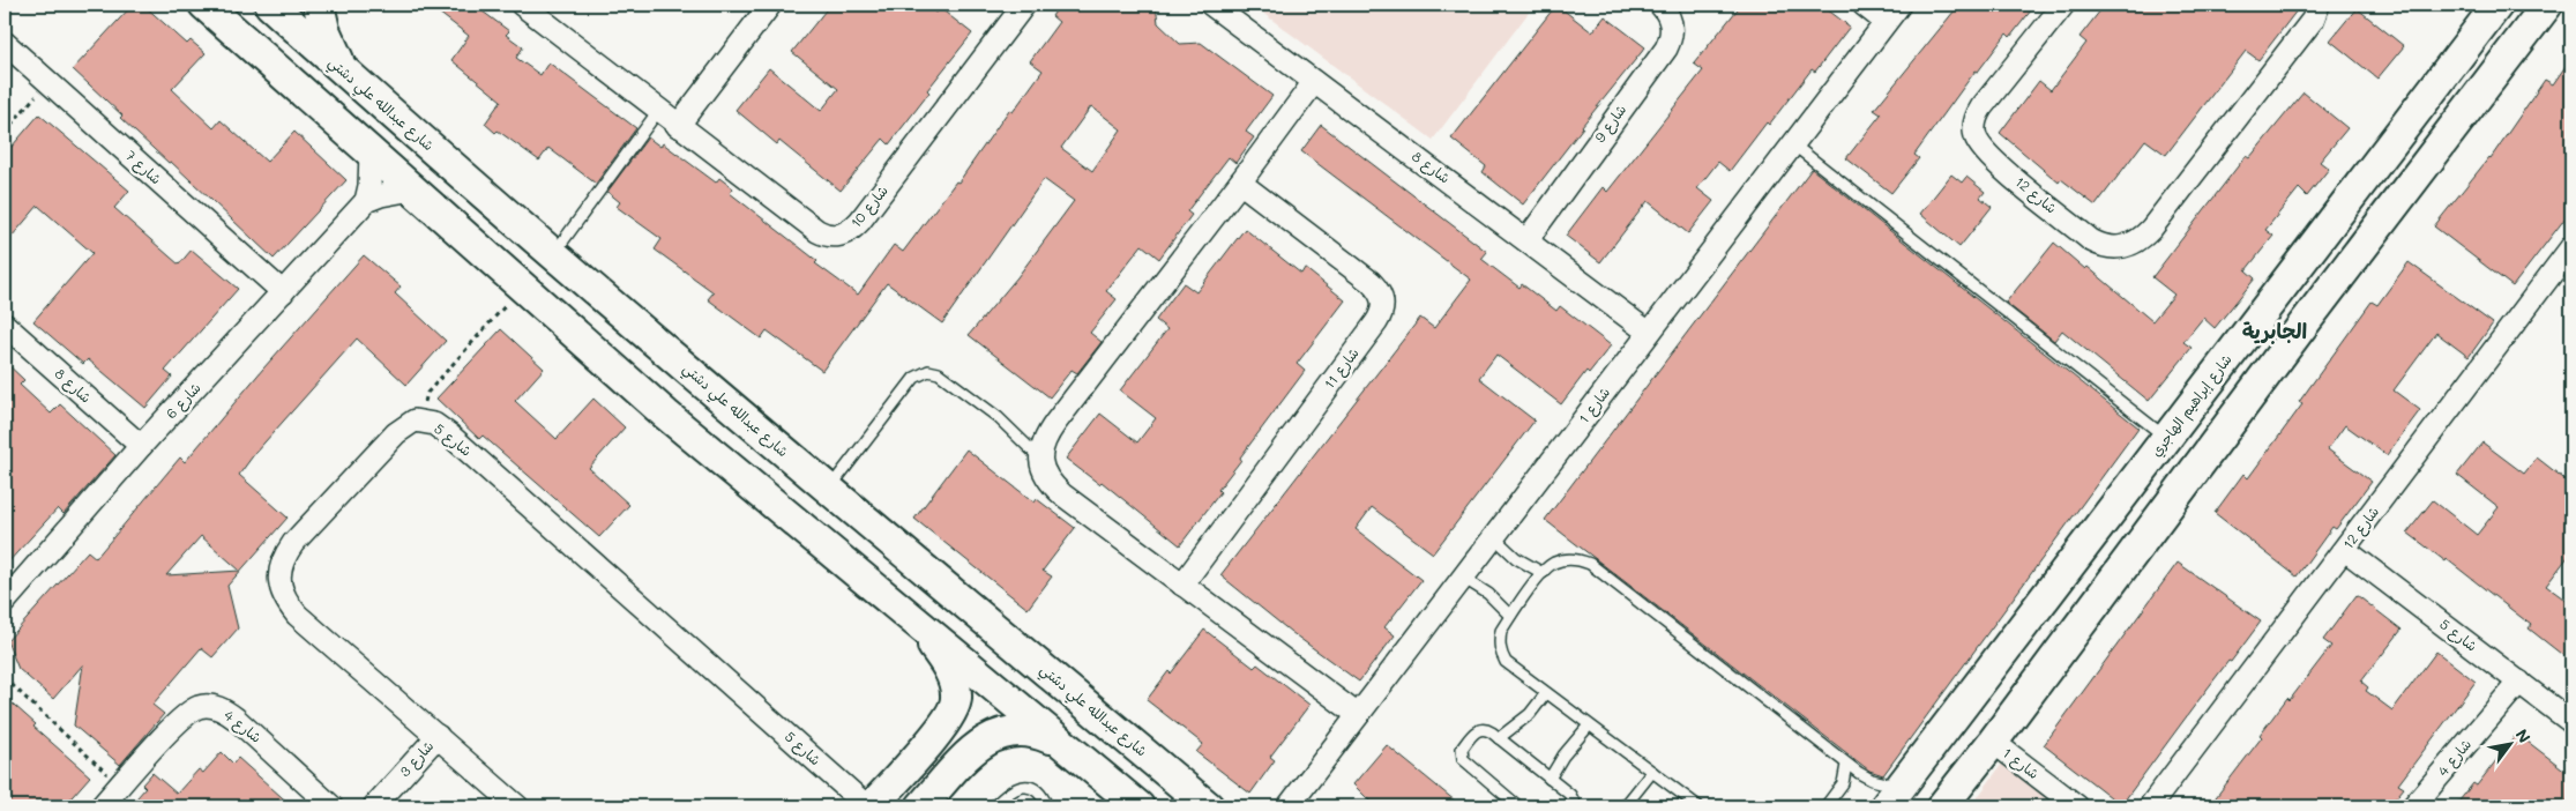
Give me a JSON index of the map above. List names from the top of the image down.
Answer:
{
  "streets": {
    "main road": ["شارع عبدالله علي دشتي", "شارع إبراهيم الهاجري"],
    "street": [
      "شارع 9",
      "شارع 7",
      "شارع 8",
      "شارع 12",
      "شارع 10",
      "شارع 11",
      "شارع 6",
      "شارع 1",
      "شارع 5",
      "شارع 4",
      "شارع 3"
    ]
  },
  "crossings": [
    ["شارع 9", "شارع 8"],
    ["شارع 7", "شارع 6"],
    ["شارع 8", "شارع 6"],
    ["شارع 8", "شارع 1"],
    ["شارع 12", "شارع 5"],
    ["شارع 5", "شارع 4"],
    ["شارع 5", "شارع 3"]
  ],
  "districts": ["الجابرية"],
  "north": "top right"
}
